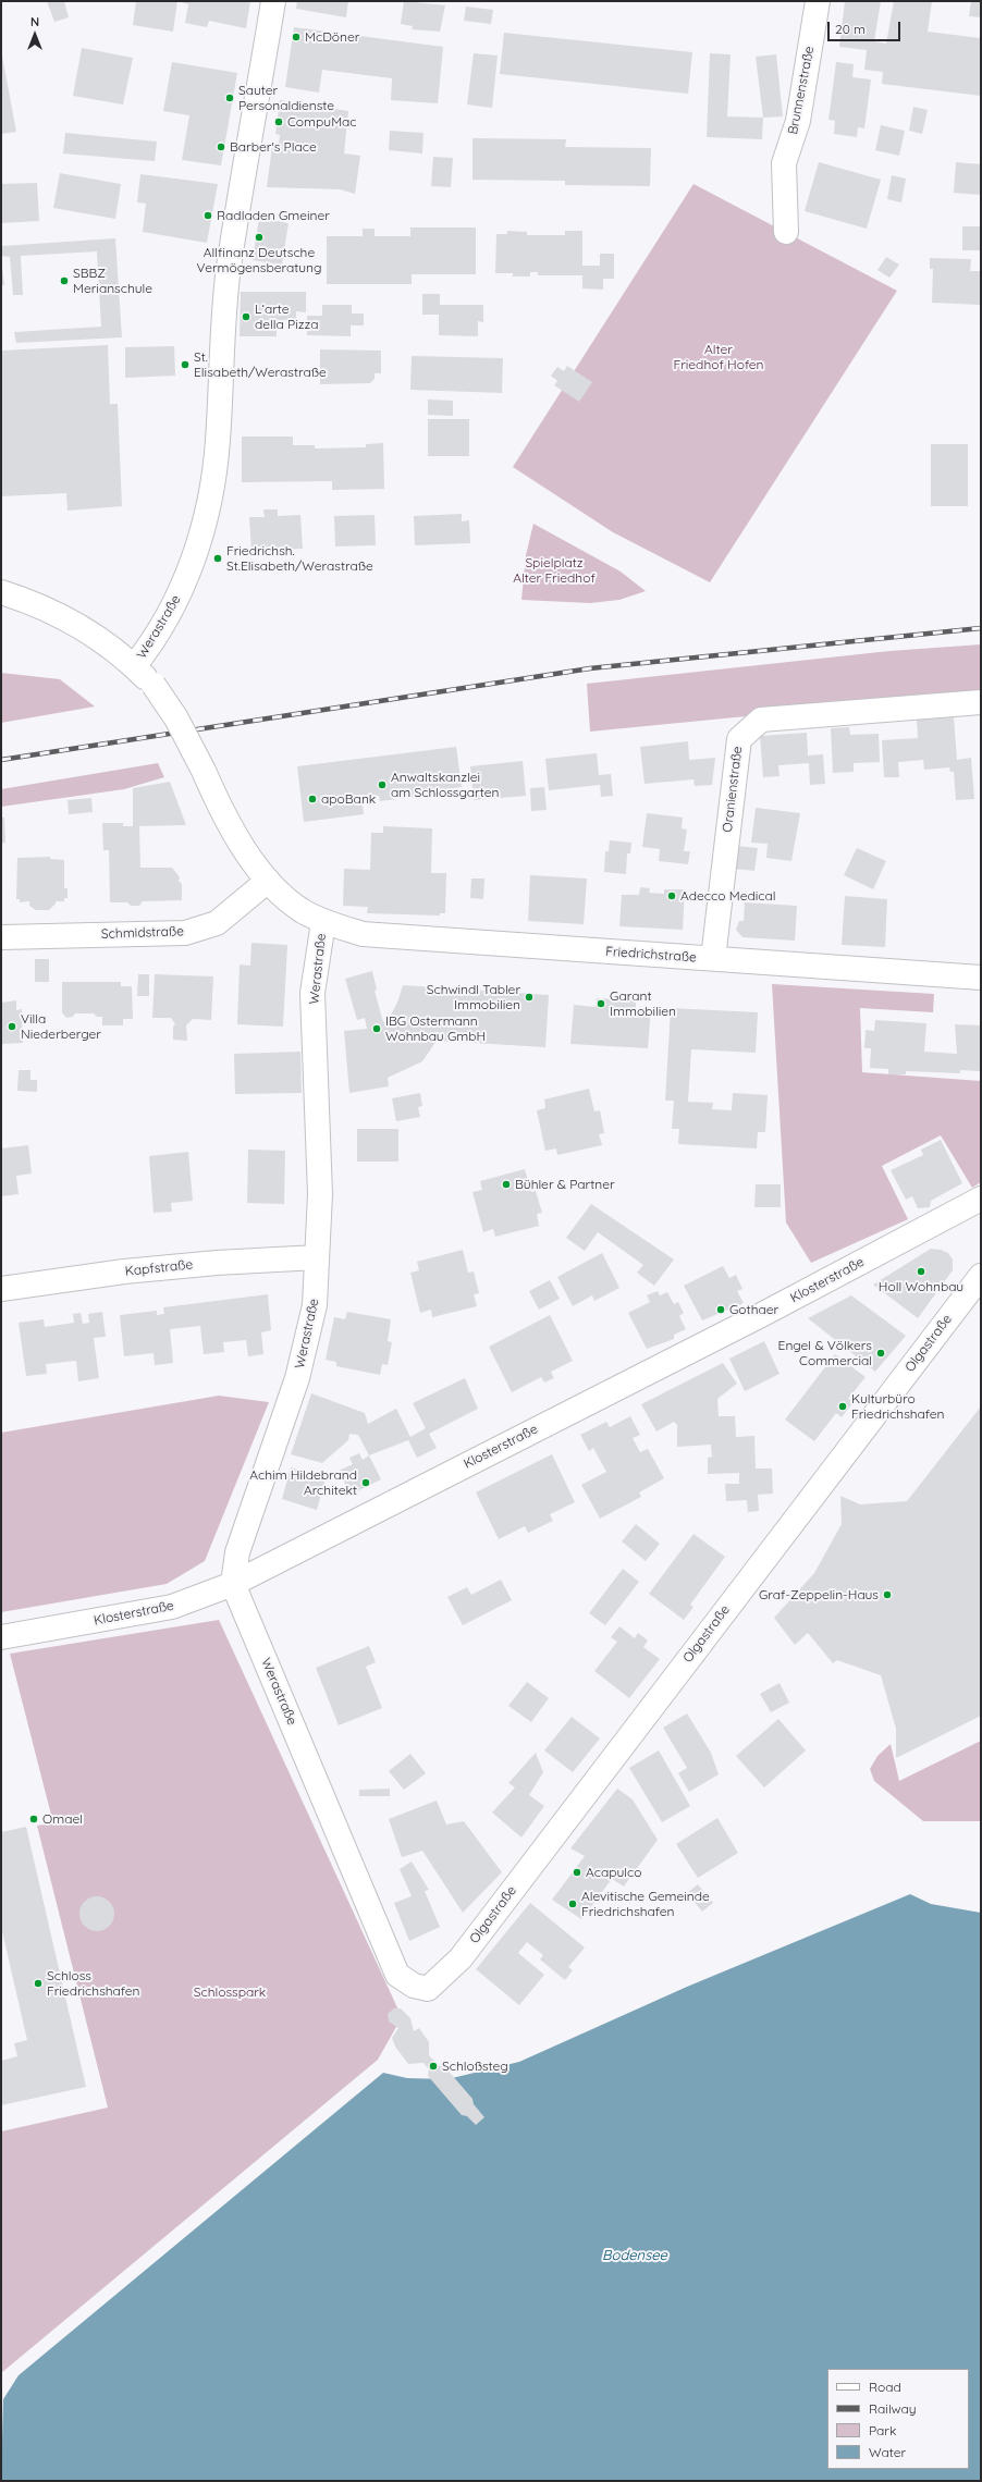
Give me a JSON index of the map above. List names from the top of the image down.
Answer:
{
  "streets": {
    "street": [
      "Brunnenstraße",
      "Werastraße",
      "Oranienstraße",
      "Schmidstraße",
      "Friedrichstraße",
      "Kapfstraße",
      "Klosterstraße",
      "Olgastraße"
    ]
  },
  "crossings": [
    ["Werastraße", "Schmidstraße"],
    ["Werastraße", "Friedrichstraße"],
    ["Werastraße", "Kapfstraße"],
    ["Werastraße", "Klosterstraße"],
    ["Werastraße", "Olgastraße"],
    ["Oranienstraße", "Friedrichstraße"]
  ],
  "water": ["Bodensee"],
  "parks": ["Alter Friedhof Hofen", "Spielplatz Alter Friedhof", "Schlosspark"],
  "places": [
    "McDöner",
    "Sauter Personaldienste",
    "CompuMac",
    "Barber's Place",
    "Radladen Gmeiner",
    "Allfinanz Deutsche Vermögensberatung",
    "SBBZ Merianschule",
    "L‘arte della Pizza",
    "St. Elisabeth/Werastraße",
    "Friedrichsh. St.Elisabeth/Werastraße",
    "Anwaltskanzlei am Schlossgarten",
    "apoBank",
    "Adecco Medical",
    "Schwindl Tabler Immobilien",
    "Garant Immobilien",
    "Villa Niederberger",
    "IBG Ostermann Wohnbau GmbH",
    "Bühler & Partner",
    "Holl Wohnbau",
    "Gothaer",
    "Engel & Völkers Commercial",
    "Kulturbüro Friedrichshafen",
    "Achim Hildebrand Architekt",
    "Graf-Zeppelin-Haus",
    "Omael",
    "Acapulco",
    "Alevitische Gemeinde Friedrichshafen",
    "Schloss Friedrichshafen",
    "Schloßsteg"
  ],
  "legend": [
    "Road",
    "Railway",
    "Park",
    "Water"
  ],
  "scale_bar": "20 m",
  "north": "top"
}
